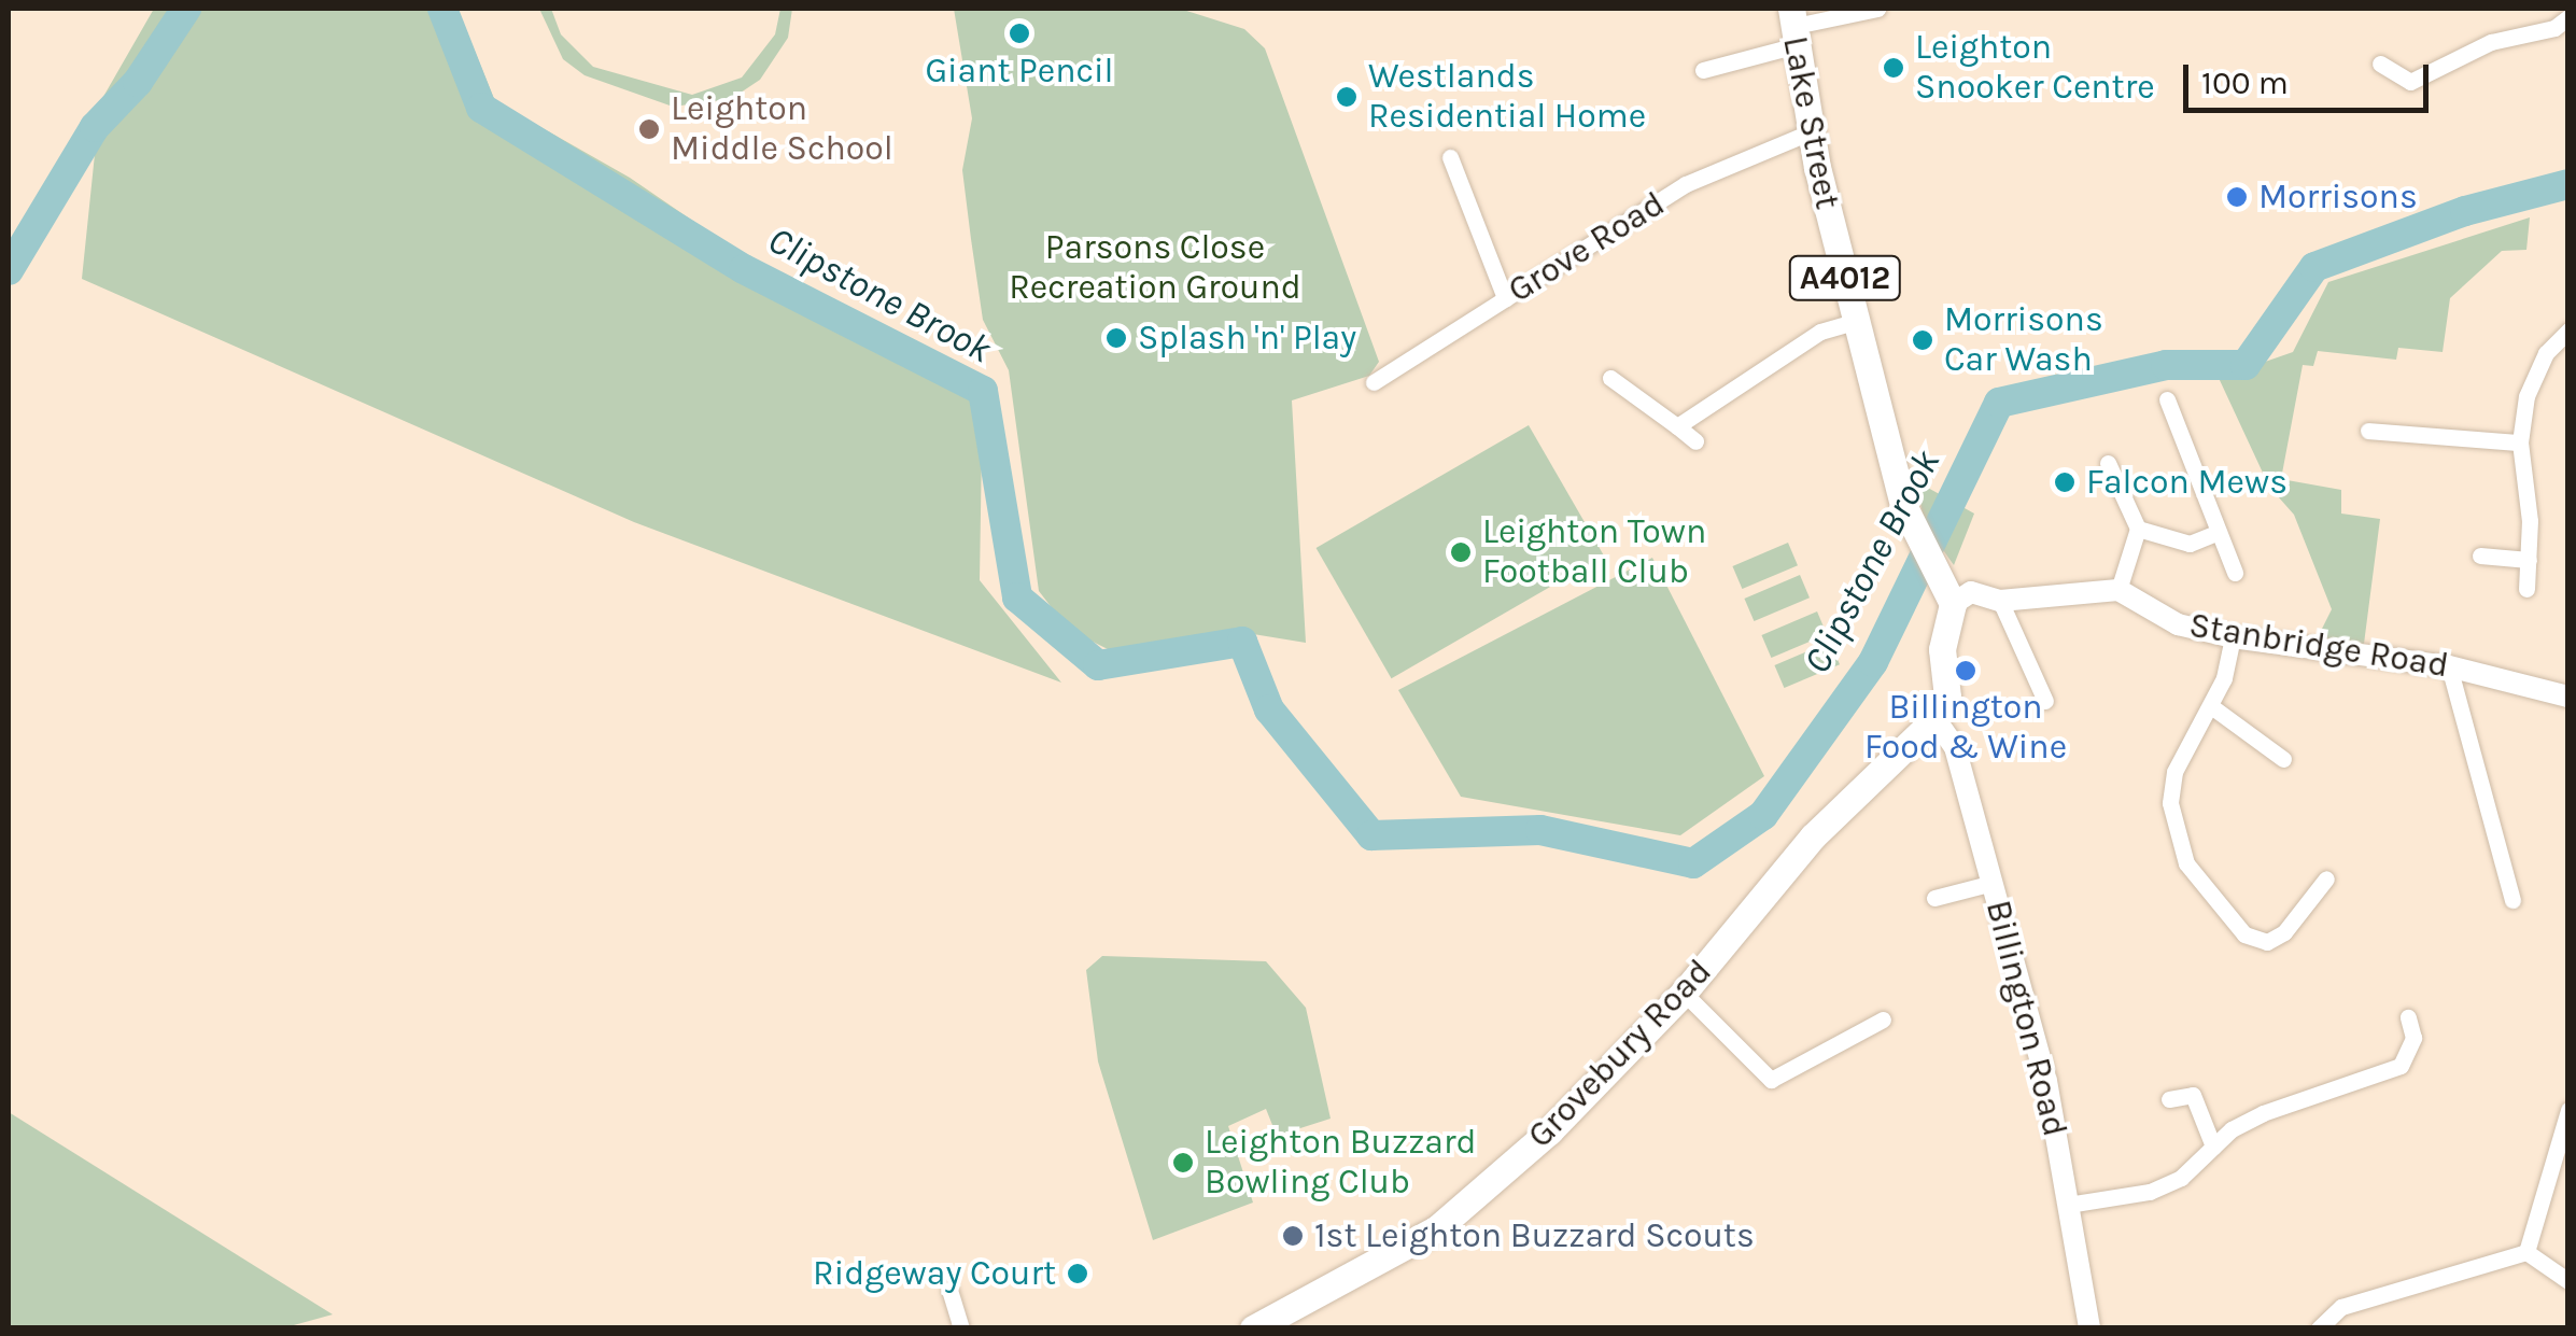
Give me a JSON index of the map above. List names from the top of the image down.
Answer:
{
  "streets": {
    "main road": ["Lake Street", "A4012", "Grovebury Road"],
    "street": ["Grove Road", "Stanbridge Road", "Billington Road"]
  },
  "crossings": [
    ["Lake Street", "Grove Road"],
    ["Billington Road", "Grovebury Road"]
  ],
  "water": ["Clipstone Brook"],
  "parks": ["Parsons Close Recreation Ground"],
  "places": [
    "Giant Pencil",
    "Leighton Snooker Centre",
    "Westlands Residential Home",
    "Leighton Middle School",
    "Morrisons",
    "Splash 'n' Play",
    "Morrisons Car Wash",
    "Falcon Mews",
    "Leighton Town Football Club",
    "Billington Food & Wine",
    "Leighton Buzzard Bowling Club",
    "1st Leighton Buzzard Scouts",
    "Ridgeway Court"
  ],
  "scale_bar": "100 m"
}
